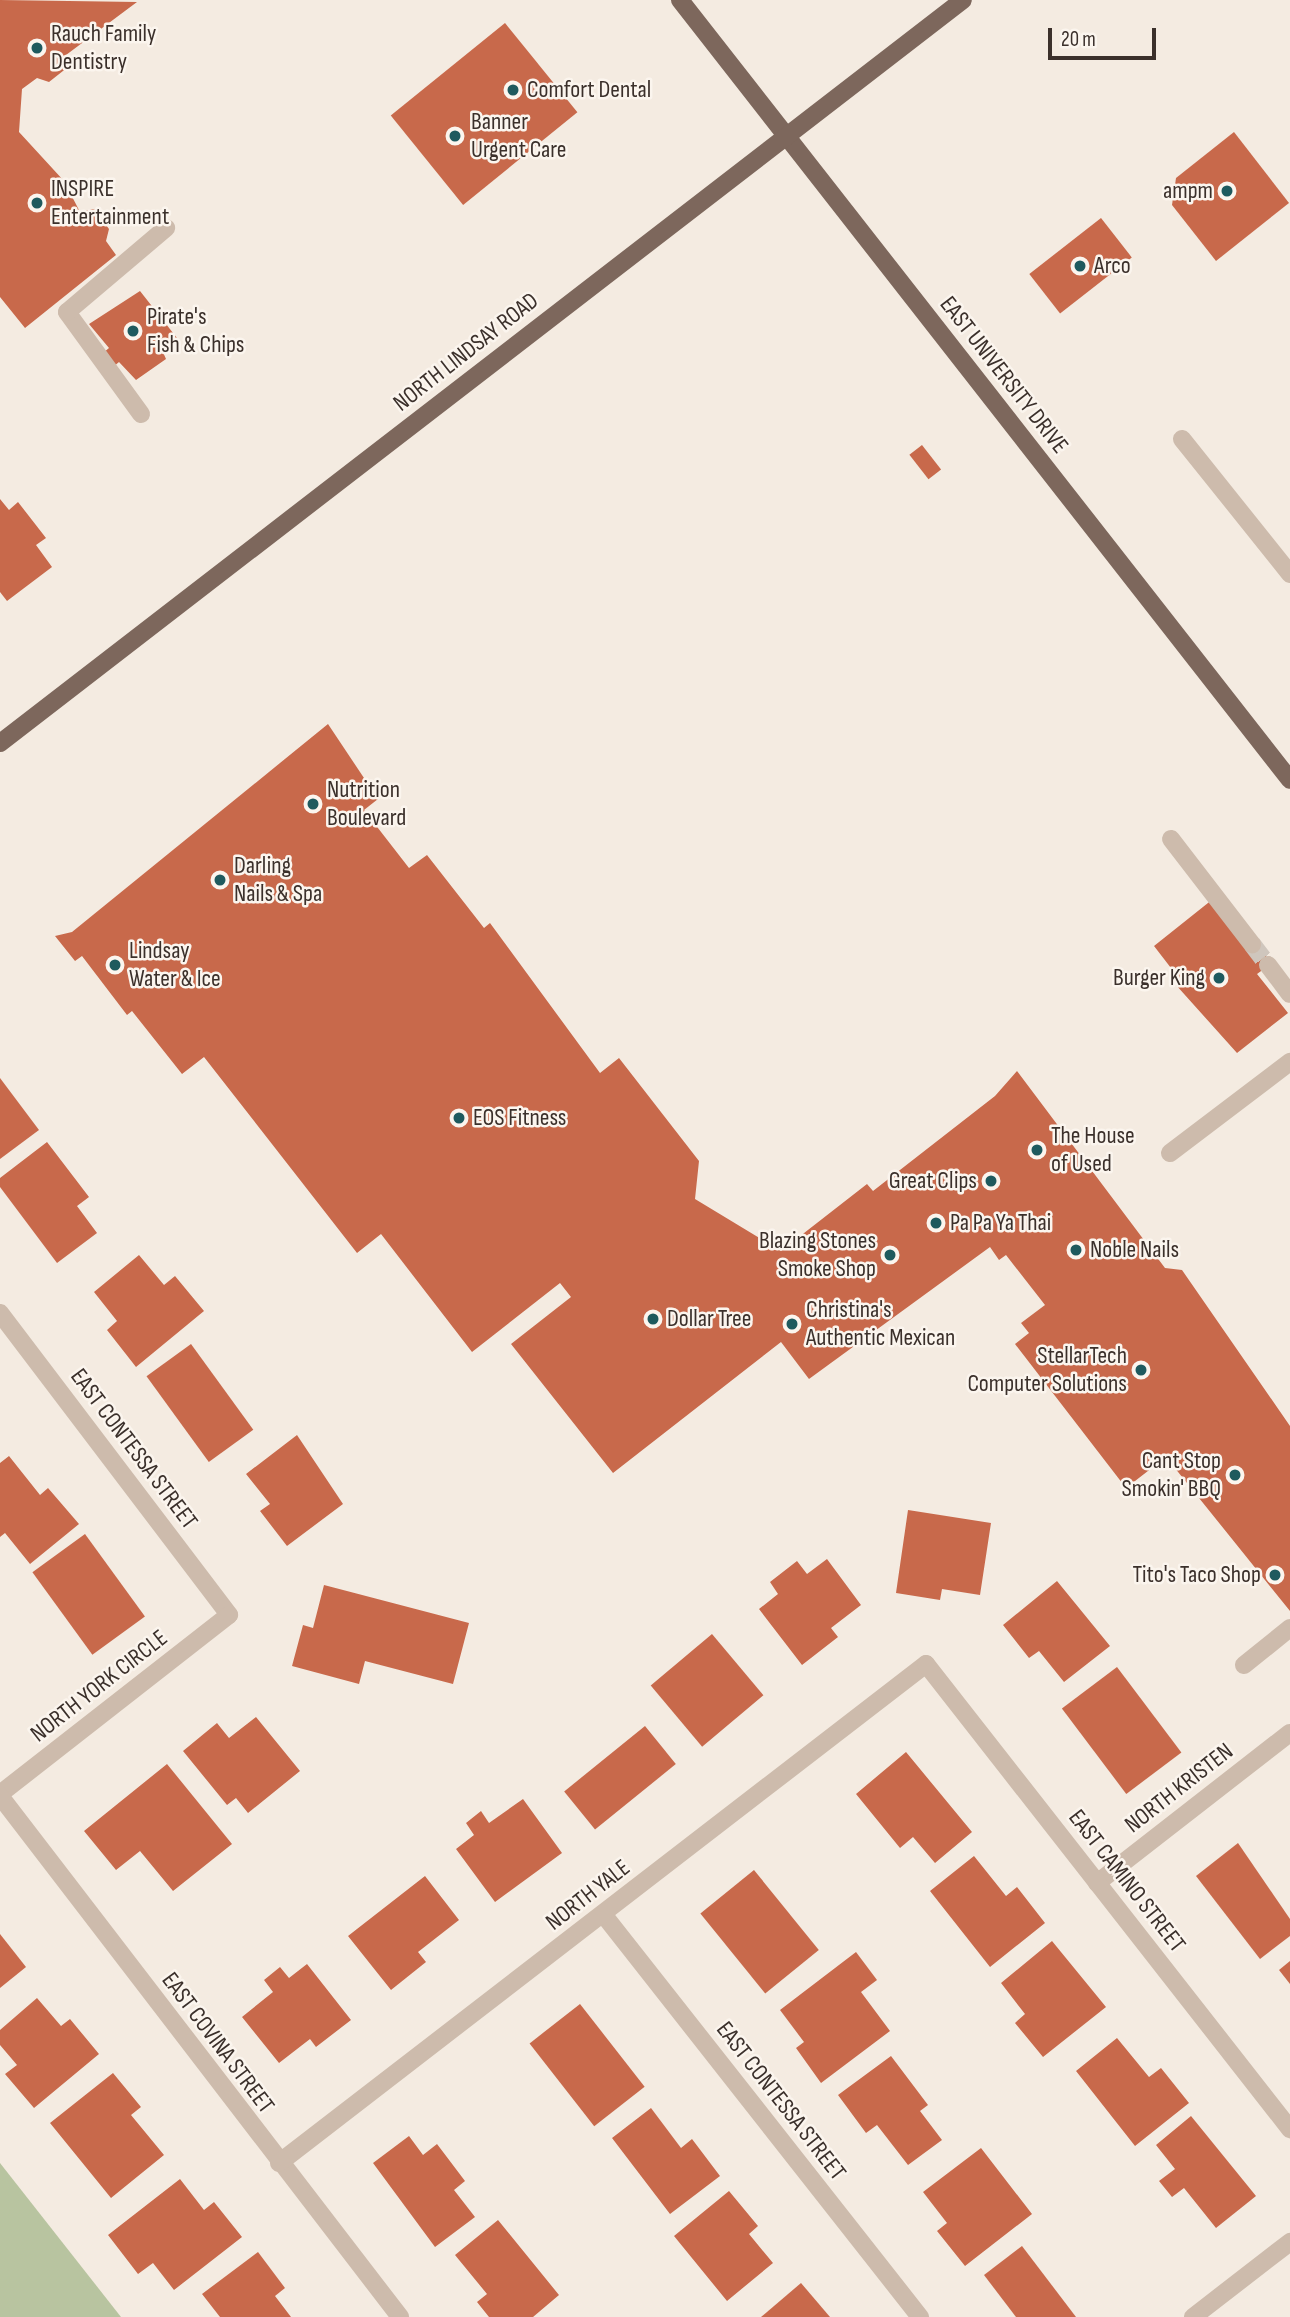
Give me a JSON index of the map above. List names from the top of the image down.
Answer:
{
  "streets": {
    "main road": ["NORTH LINDSAY ROAD", "EAST UNIVERSITY DRIVE"],
    "street": [
      "EAST CONTESSA STREET",
      "NORTH YORK CIRCLE",
      "NORTH KRISTEN",
      "EAST CAMINO STREET",
      "NORTH YALE",
      "EAST COVINA STREET"
    ]
  },
  "crossings": [
    ["NORTH LINDSAY ROAD", "EAST UNIVERSITY DRIVE"],
    ["EAST CONTESSA STREET", "NORTH YORK CIRCLE"],
    ["EAST CONTESSA STREET", "NORTH YALE"],
    ["NORTH YORK CIRCLE", "EAST COVINA STREET"],
    ["NORTH KRISTEN", "EAST CAMINO STREET"],
    ["EAST CAMINO STREET", "NORTH YALE"],
    ["NORTH YALE", "EAST COVINA STREET"]
  ],
  "places": [
    "Rauch Family Dentistry",
    "Comfort Dental",
    "Banner Urgent Care",
    "ampm",
    "INSPIRE Entertainment",
    "Arco",
    "Pirate's Fish & Chips",
    "Nutrition Boulevard",
    "Darling Nails & Spa",
    "Lindsay Water & Ice",
    "Burger King",
    "EOS Fitness",
    "The House of Used",
    "Great Clips",
    "Pa Pa Ya Thai",
    "Noble Nails",
    "Blazing Stones Smoke Shop",
    "Dollar Tree",
    "Christina's Authentic Mexican",
    "StellarTech Computer Solutions",
    "Cant Stop Smokin' BBQ",
    "Tito's Taco Shop"
  ],
  "scale_bar": "20 m"
}
